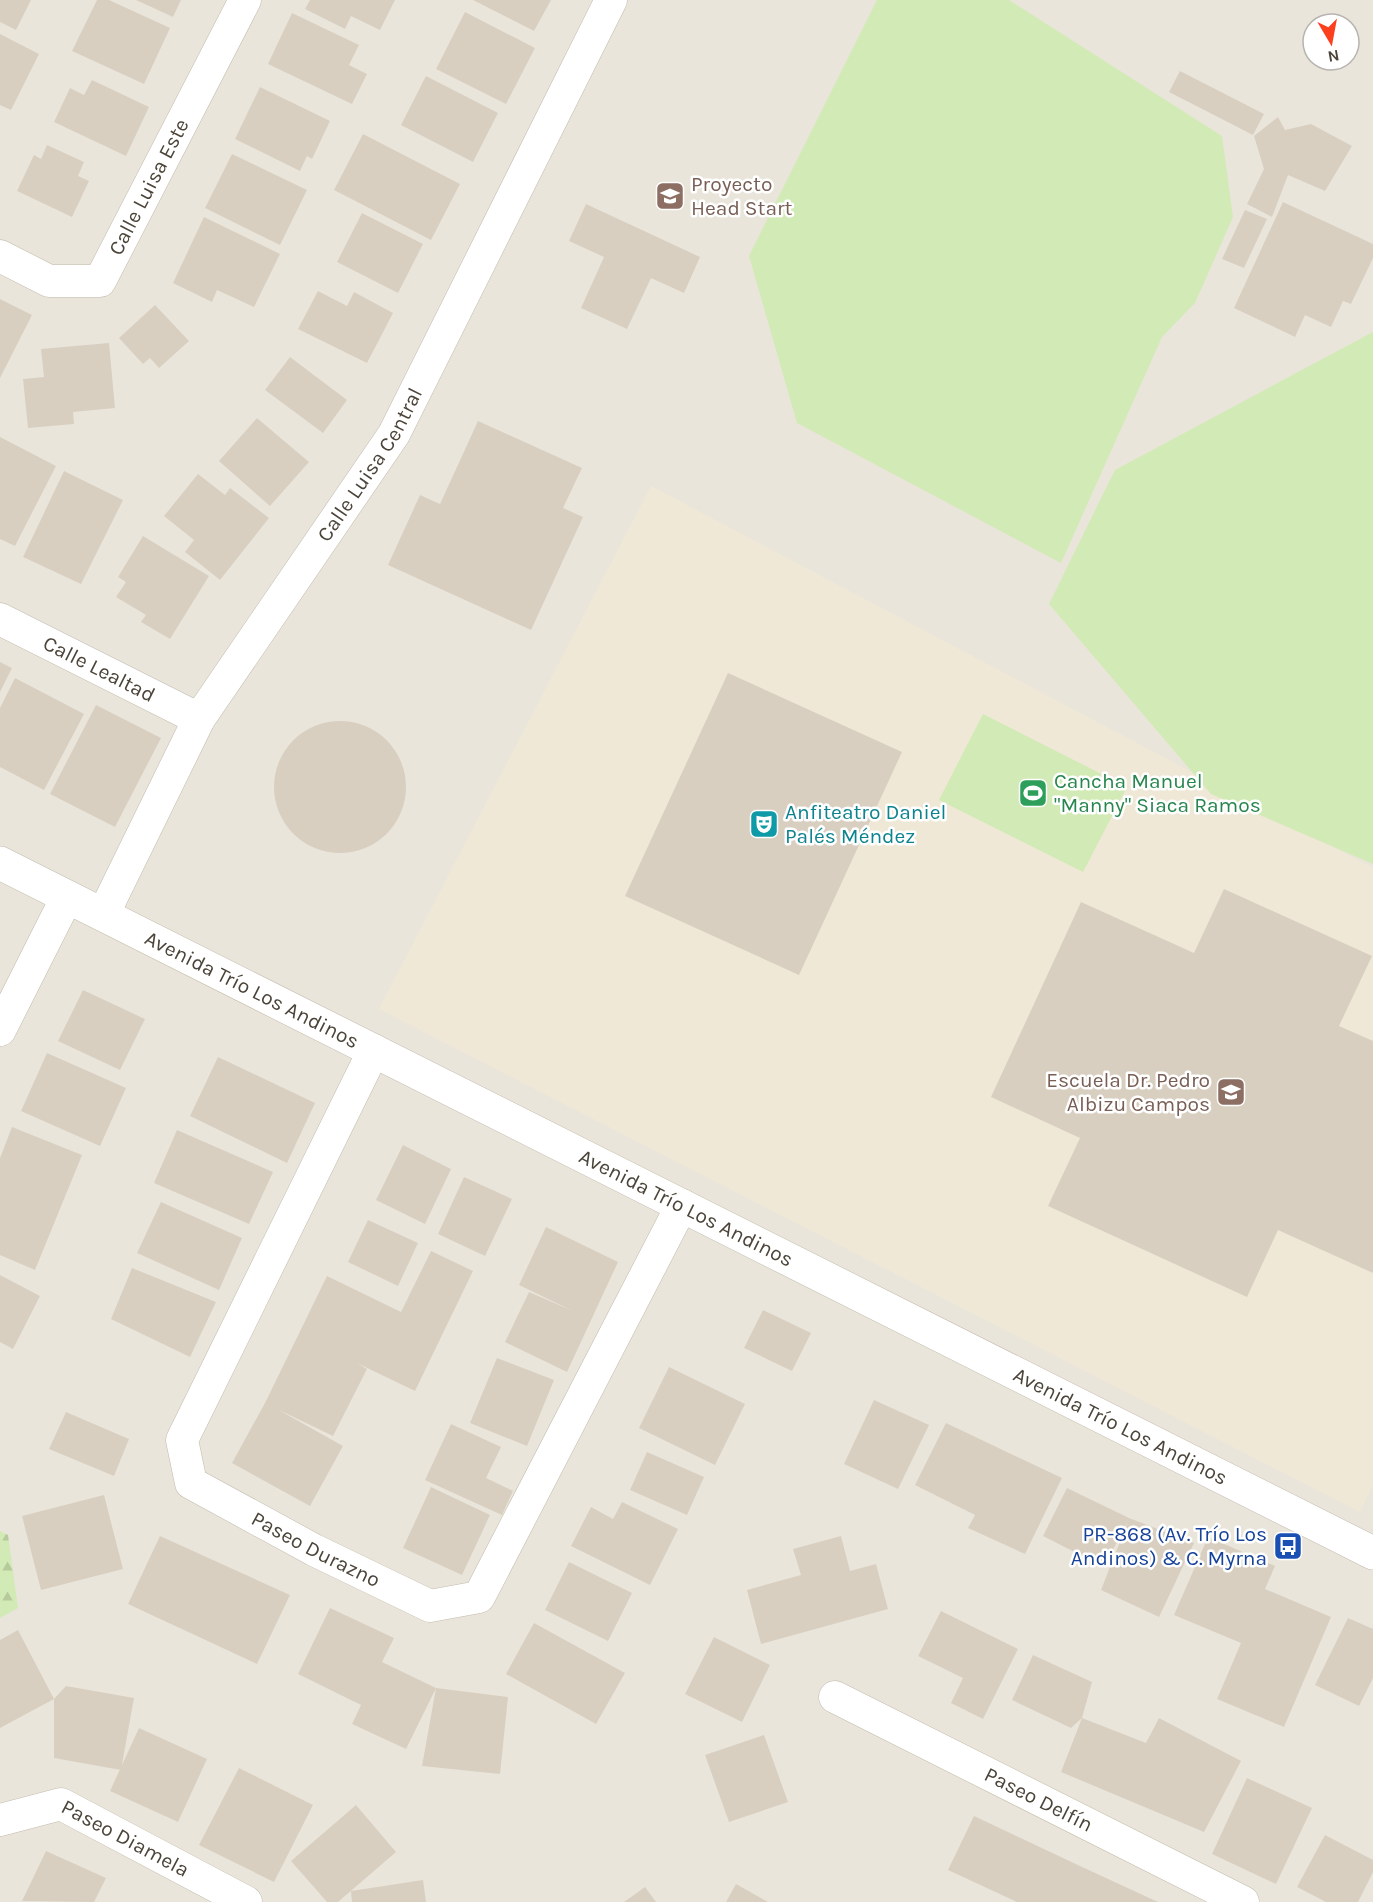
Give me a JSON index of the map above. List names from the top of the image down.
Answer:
{
  "streets": {
    "street": [
      "Calle Luisa Este",
      "Calle Luisa Central",
      "Calle Lealtad",
      "Avenida Trío Los Andinos",
      "Paseo Durazno",
      "Paseo Delfín",
      "Paseo Diamela"
    ]
  },
  "crossings": [
    ["Calle Luisa Central", "Calle Lealtad"],
    ["Calle Luisa Central", "Avenida Trío Los Andinos"],
    ["Avenida Trío Los Andinos", "Paseo Durazno"]
  ],
  "places": {
    "school or university": ["Proyecto Head Start", "Escuela Dr. Pedro Albizu Campos"],
    "sports": ["Cancha Manuel \"Manny\" Siaca Ramos"],
    "theatre": ["Anfiteatro Daniel Palés Méndez"],
    "bus stop": ["PR-868 (Av. Trío Los Andinos) & C. Myrna"]
  },
  "north": "bottom"
}
